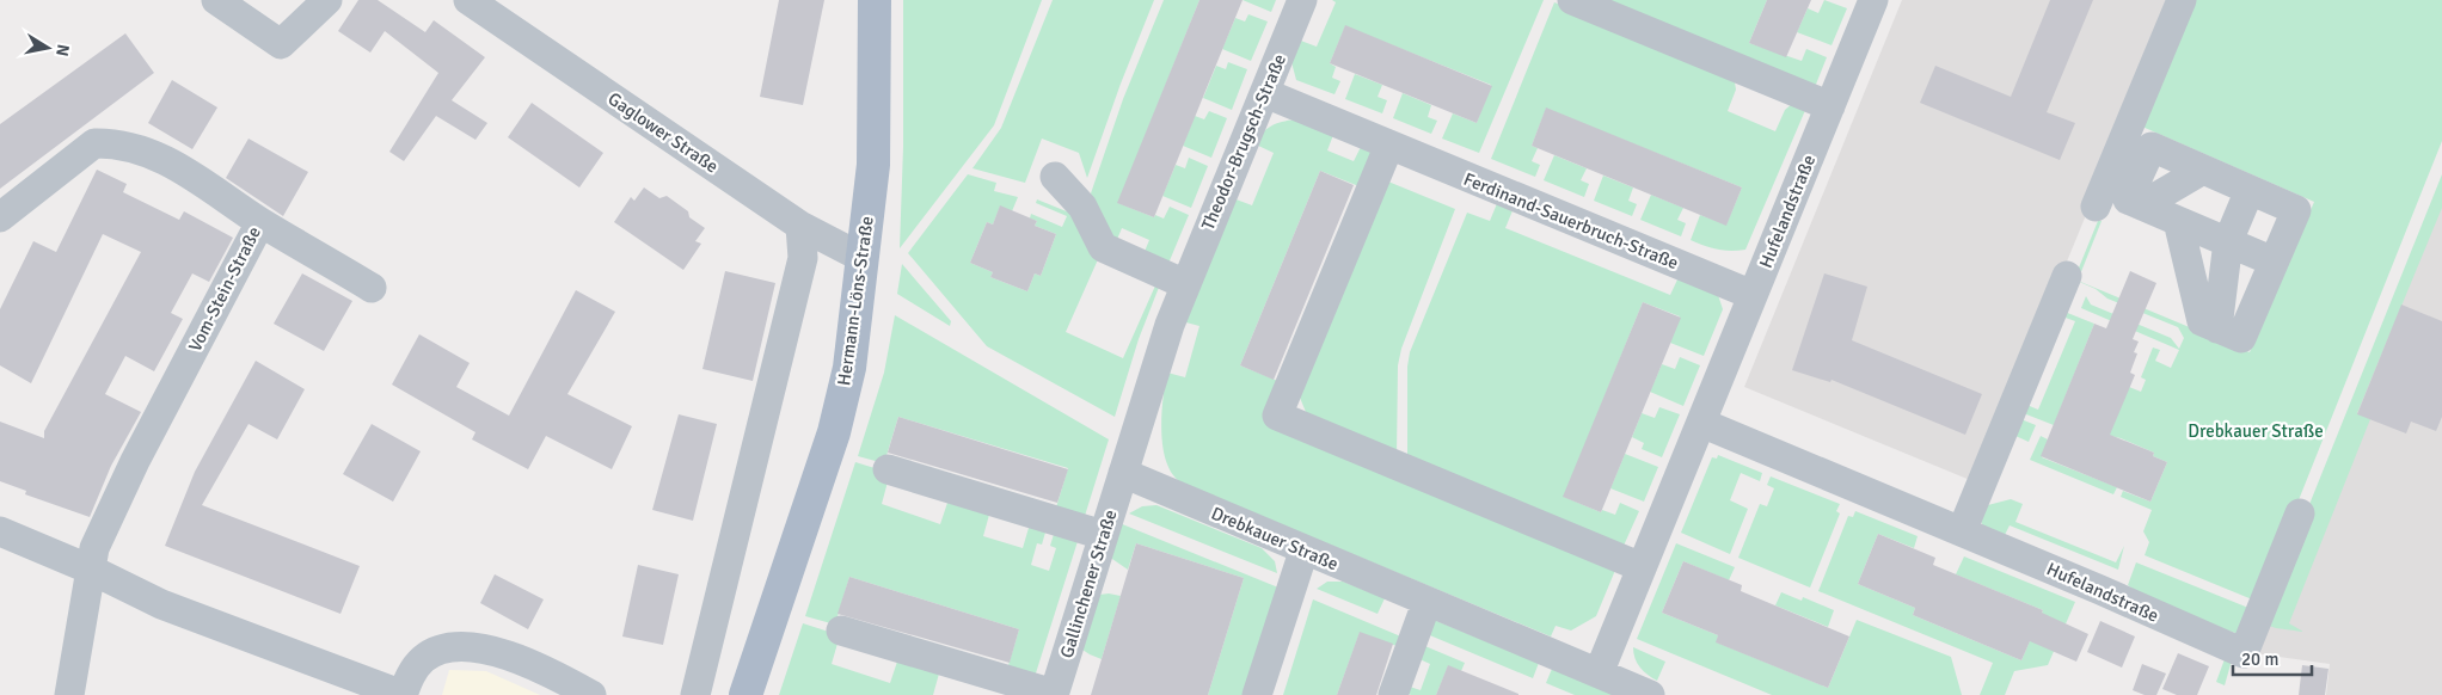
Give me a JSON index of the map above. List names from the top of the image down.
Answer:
{
  "streets": {
    "main road": ["Hermann-Löns-Straße"],
    "street": [
      "Gaglower Straße",
      "Theodor-Brugsch-Straße",
      "Hufelandstraße",
      "Ferdinand-Sauerbruch-Straße",
      "Vom-Stein-Straße",
      "Drebkauer Straße",
      "Gallinchener Straße"
    ]
  },
  "crossings": [
    ["Gaglower Straße", "Hermann-Löns-Straße"],
    ["Theodor-Brugsch-Straße", "Ferdinand-Sauerbruch-Straße"],
    ["Theodor-Brugsch-Straße", "Drebkauer Straße"],
    ["Theodor-Brugsch-Straße", "Gallinchener Straße"],
    ["Hufelandstraße", "Ferdinand-Sauerbruch-Straße"],
    ["Hufelandstraße", "Drebkauer Straße"],
    ["Drebkauer Straße", "Gallinchener Straße"]
  ],
  "parks": ["Drebkauer Straße"],
  "scale_bar": "20 m",
  "north": "right"
}
